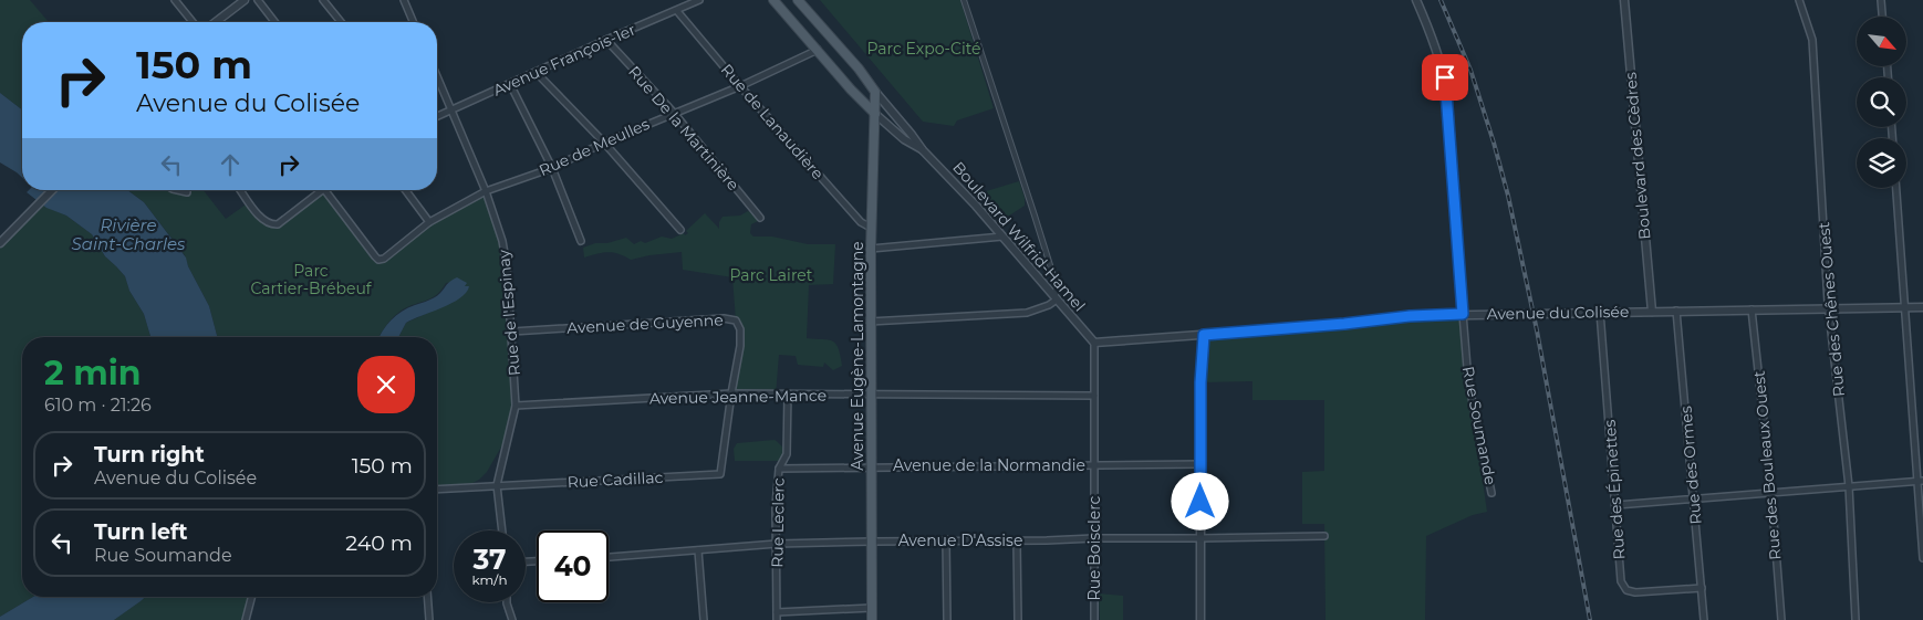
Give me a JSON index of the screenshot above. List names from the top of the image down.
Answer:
{
  "streets": {
    "main road": ["Boulevard Wilfrid-Hamel", "Avenue Eugène-Lamontagne"],
    "street": [
      "Avenue François-1er",
      "Rue de Lanaudière",
      "Rue De la Martinière",
      "Rue de Meulles",
      "Boulevard des Cèdres",
      "Rue des Chênes Ouest",
      "Rue de l'Espinay",
      "Avenue du Colisée",
      "Avenue de Guyenne",
      "Avenue Jeanne-Mance",
      "Rue Soumande",
      "Avenue de la Normandie",
      "Rue des Ormes",
      "Rue des Bouleaux Ouest",
      "Rue Cadillac",
      "Rue des Épinettes",
      "Rue Leclerc",
      "Avenue D'Assise",
      "Rue Boisclerc"
    ]
  },
  "crossings": [
    ["Avenue François-1er", "Rue de Lanaudière"],
    ["Avenue François-1er", "Rue De la Martinière"],
    ["Avenue François-1er", "Rue de l'Espinay"],
    ["Rue de Lanaudière", "Rue de Meulles"],
    ["Rue de Lanaudière", "Avenue Eugène-Lamontagne"],
    ["Rue De la Martinière", "Rue de Meulles"],
    ["Rue de Meulles", "Boulevard Wilfrid-Hamel"],
    ["Rue de Meulles", "Rue de l'Espinay"],
    ["Boulevard des Cèdres", "Avenue du Colisée"],
    ["Boulevard Wilfrid-Hamel", "Avenue du Colisée"],
    ["Boulevard Wilfrid-Hamel", "Avenue Eugène-Lamontagne"],
    ["Boulevard Wilfrid-Hamel", "Rue Boisclerc"],
    ["Rue des Chênes Ouest", "Avenue du Colisée"],
    ["Rue de l'Espinay", "Avenue de Guyenne"],
    ["Rue de l'Espinay", "Avenue Jeanne-Mance"],
    ["Rue de l'Espinay", "Rue Cadillac"],
    ["Avenue du Colisée", "Rue Soumande"],
    ["Avenue du Colisée", "Rue des Ormes"],
    ["Avenue du Colisée", "Rue des Bouleaux Ouest"],
    ["Avenue du Colisée", "Rue des Épinettes"],
    ["Avenue du Colisée", "Rue Boisclerc"],
    ["Avenue de Guyenne", "Avenue Jeanne-Mance"],
    ["Avenue de Guyenne", "Rue Cadillac"],
    ["Avenue Eugène-Lamontagne", "Avenue Jeanne-Mance"],
    ["Avenue Eugène-Lamontagne", "Avenue de la Normandie"],
    ["Avenue Eugène-Lamontagne", "Avenue D'Assise"],
    ["Avenue Jeanne-Mance", "Rue Cadillac"],
    ["Avenue Jeanne-Mance", "Rue Leclerc"],
    ["Avenue Jeanne-Mance", "Rue Boisclerc"],
    ["Avenue de la Normandie", "Rue Leclerc"],
    ["Avenue de la Normandie", "Rue Boisclerc"],
    ["Rue des Ormes", "Rue des Épinettes"],
    ["Rue Leclerc", "Avenue D'Assise"],
    ["Avenue D'Assise", "Rue Boisclerc"]
  ],
  "water": ["Rivière Saint-Charles"],
  "parks": ["Parc Expo-Cité", "Parc Cartier-Brébeuf", "Parc Lairet"],
  "north": "bottom right",
  "page": {
    "turn": ["150 m", "Avenue du Colisée"],
    "heading": ["2 min", "610 m · 21:26"],
    "list": [
      {
        "name": "Turn right",
        "note": "Avenue du Colisée",
        "value": "150 m"
      },
      {
        "name": "Turn left",
        "note": "Rue Soumande",
        "value": "240 m"
      }
    ],
    "speed": "37 km/h",
    "limit": "40"
  }
}
